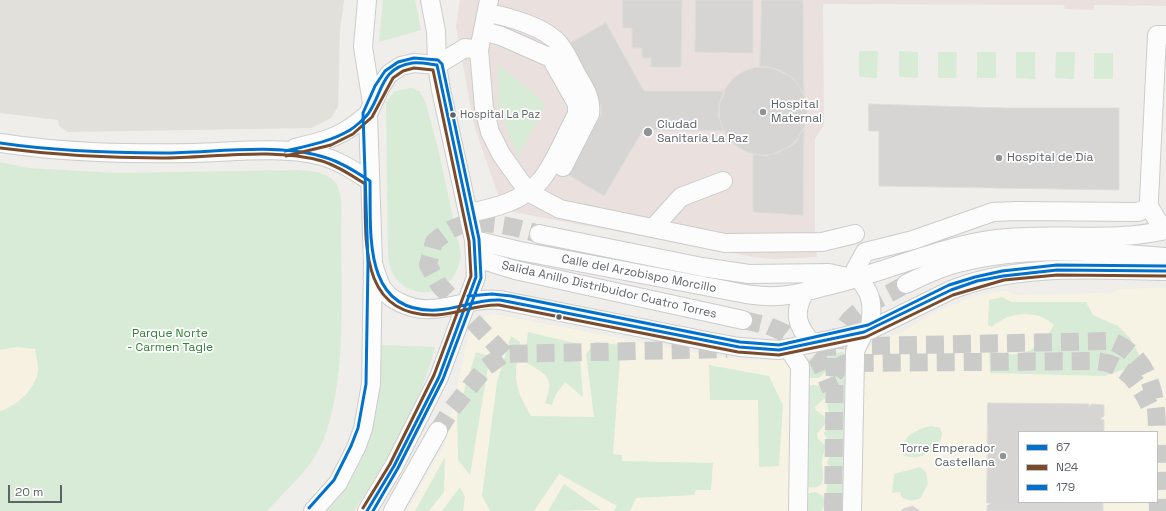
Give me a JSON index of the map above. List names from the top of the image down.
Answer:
{
  "streets": {
    "street": ["Calle del Arzobispo Morcillo", "Salida Anillo Distribuidor Cuatro Torres"]
  },
  "parks": ["Parque Norte - Carmen Tagle"],
  "places": [
    "Hospital Maternal",
    "Hospital La Paz",
    "Ciudad Sanitaria La Paz",
    "Hospital de Día",
    "Torre Emperador Castellana"
  ],
  "lines": ["transit line 179", "transit line 67", "transit line N24"],
  "legend": ["67", "N24", "179"],
  "scale_bar": "20 m"
}
